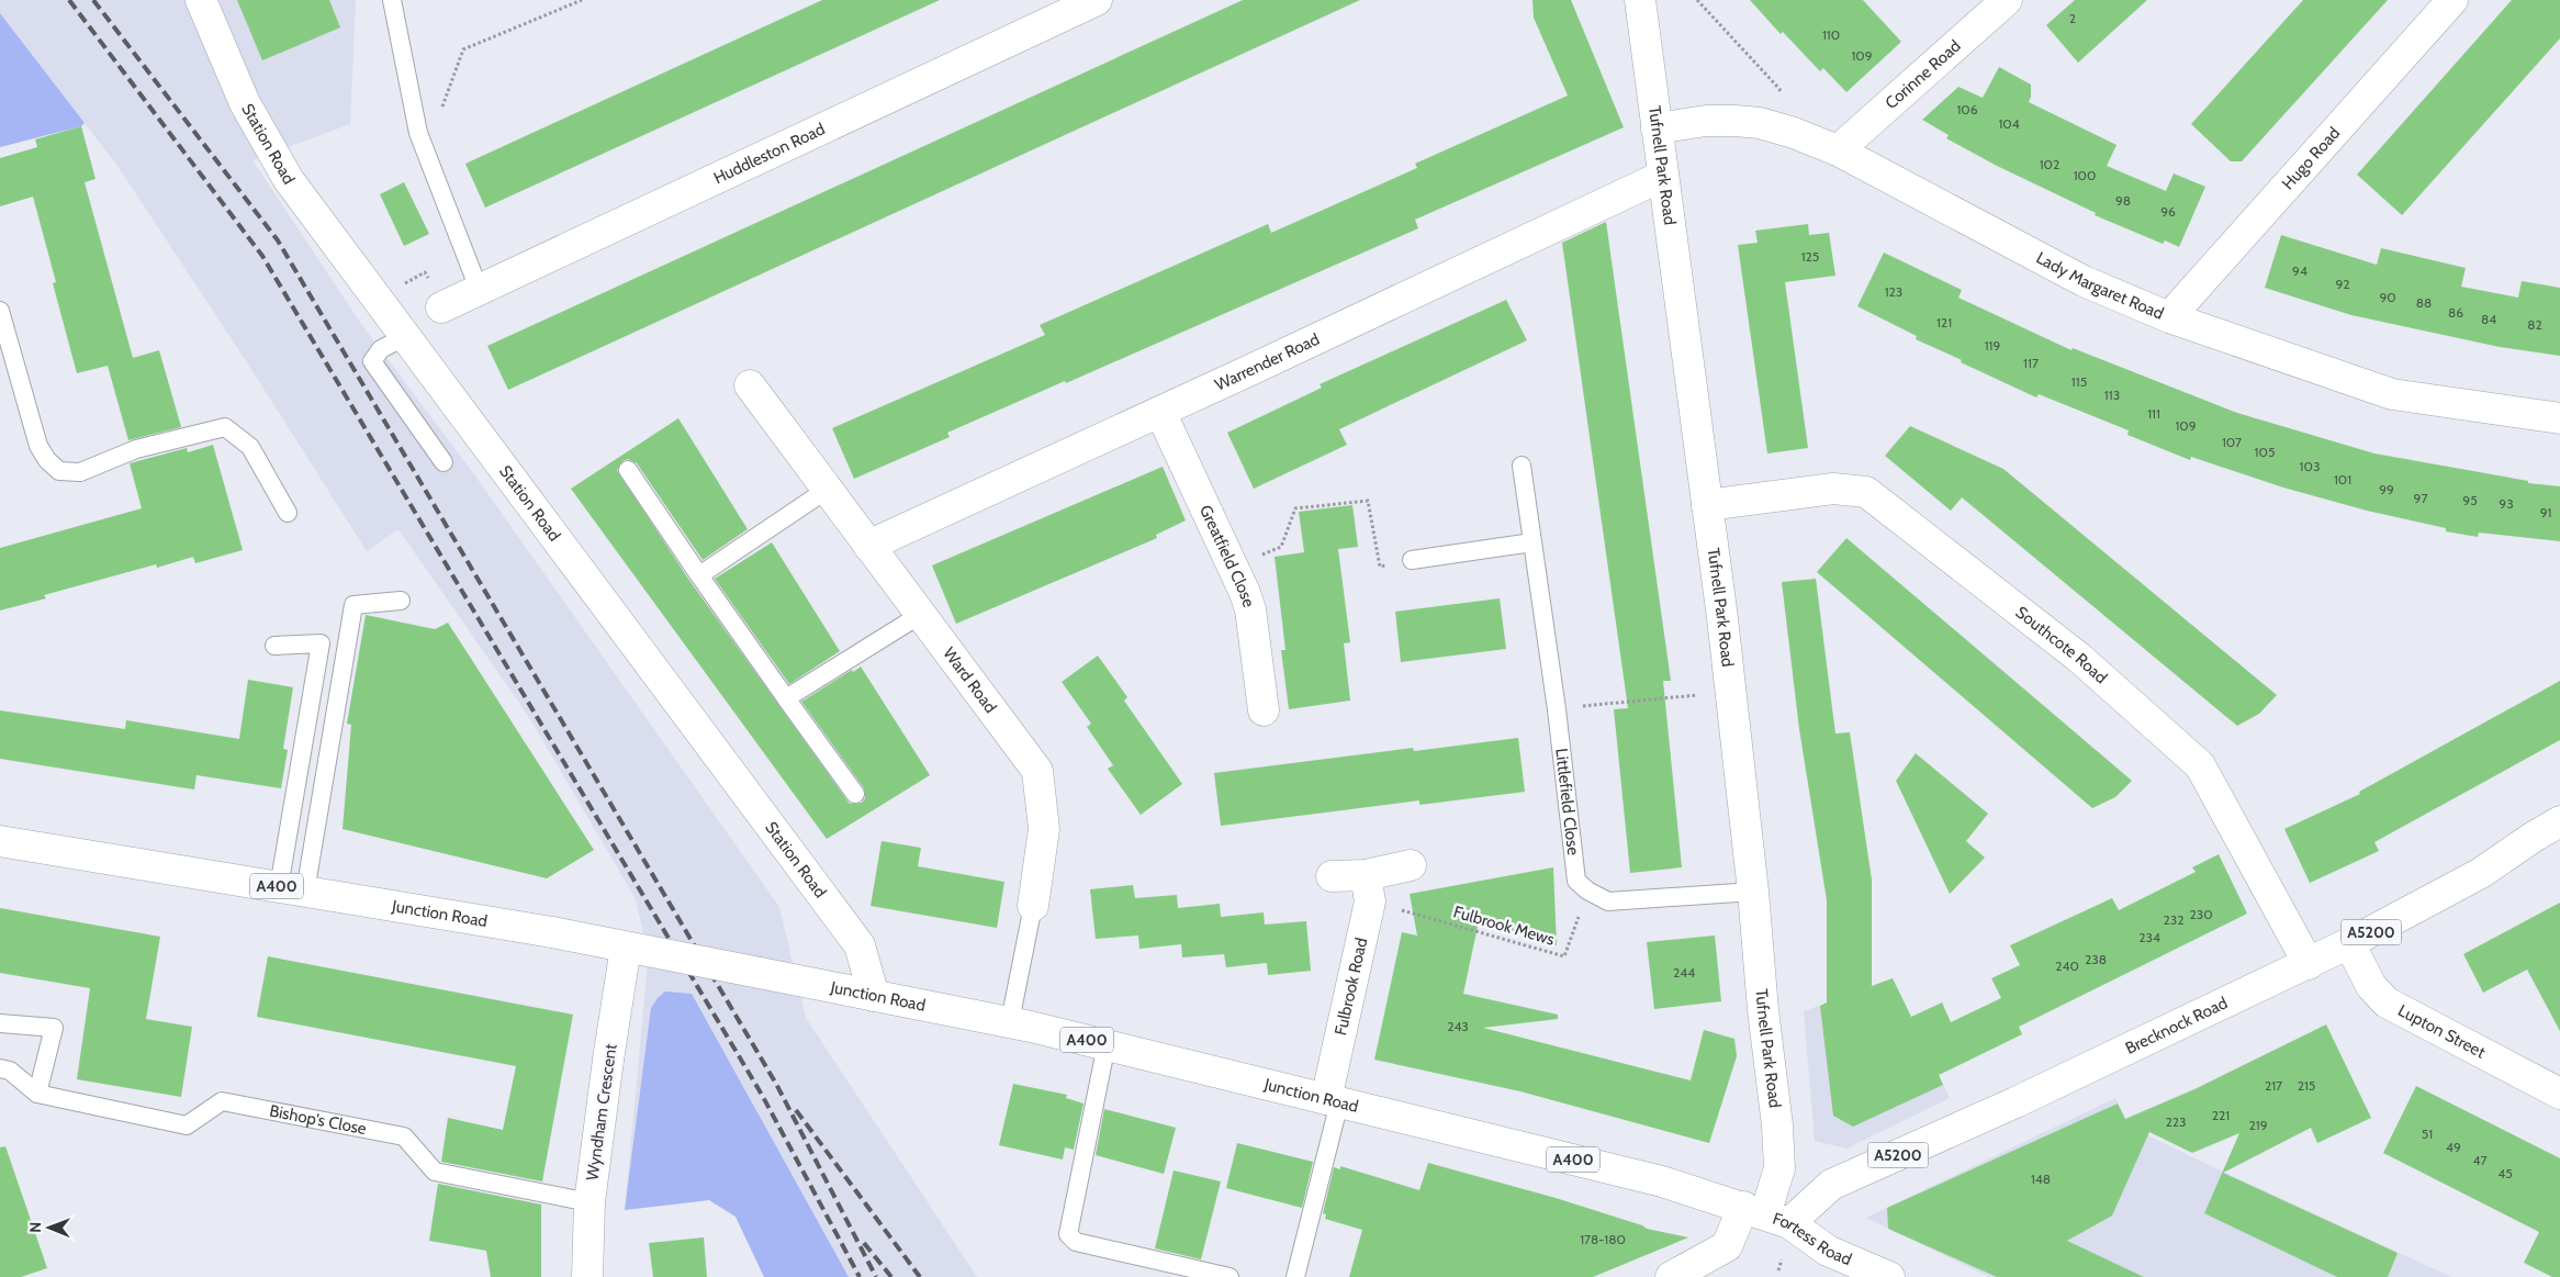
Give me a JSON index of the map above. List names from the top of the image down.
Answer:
{
  "streets": {
    "street": [
      "Corinne Road",
      "Station Road",
      "Huddleston Road",
      "Hugo Road",
      "Tufnell Park Road",
      "Lady Margaret Road",
      "Warrender Road",
      "Greatfield Close",
      "Southcote Road",
      "Ward Road",
      "A400",
      "Junction Road",
      "A5200",
      "Fulbrook Road",
      "Brecknock Road",
      "Lupton Street",
      "Wyndham Crescent",
      "Fortess Road"
    ],
    "lane": ["Littlefield Close", "Bishop's Close"],
    "path": ["Fulbrook Mews"]
  },
  "crossings": [
    ["Corinne Road", "Lady Margaret Road"],
    ["Station Road", "Junction Road"],
    ["Hugo Road", "Lady Margaret Road"],
    ["Tufnell Park Road", "Lady Margaret Road"],
    ["Tufnell Park Road", "Warrender Road"],
    ["Tufnell Park Road", "Southcote Road"],
    ["Tufnell Park Road", "Junction Road"],
    ["Tufnell Park Road", "Brecknock Road"],
    ["Tufnell Park Road", "Fortess Road"],
    ["Warrender Road", "Greatfield Close"],
    ["Warrender Road", "Ward Road"],
    ["Southcote Road", "Brecknock Road"],
    ["Ward Road", "Junction Road"],
    ["Littlefield Close", "Fulbrook Mews"],
    ["Junction Road", "Fulbrook Road"],
    ["Junction Road", "Brecknock Road"],
    ["Junction Road", "Wyndham Crescent"],
    ["Junction Road", "Fortess Road"],
    ["Fulbrook Mews", "Fulbrook Road"],
    ["Brecknock Road", "Lupton Street"],
    ["Brecknock Road", "Fortess Road"],
    ["Wyndham Crescent", "Bishop's Close"]
  ],
  "house_numbers": [
    "2",
    "110",
    "109",
    "106",
    "104",
    "102",
    "100",
    "98",
    "96",
    "125",
    "94",
    "92",
    "123",
    "90",
    "88",
    "86",
    "84",
    "121",
    "82",
    "119",
    "117",
    "115",
    "113",
    "111",
    "109",
    "107",
    "105",
    "103",
    "101",
    "99",
    "97",
    "95",
    "93",
    "91",
    "230",
    "232",
    "234",
    "238",
    "240",
    "244",
    "243",
    "217",
    "215",
    "221",
    "223",
    "219",
    "51",
    "49",
    "47",
    "45",
    "148",
    "178-180"
  ],
  "north": "left"
}
